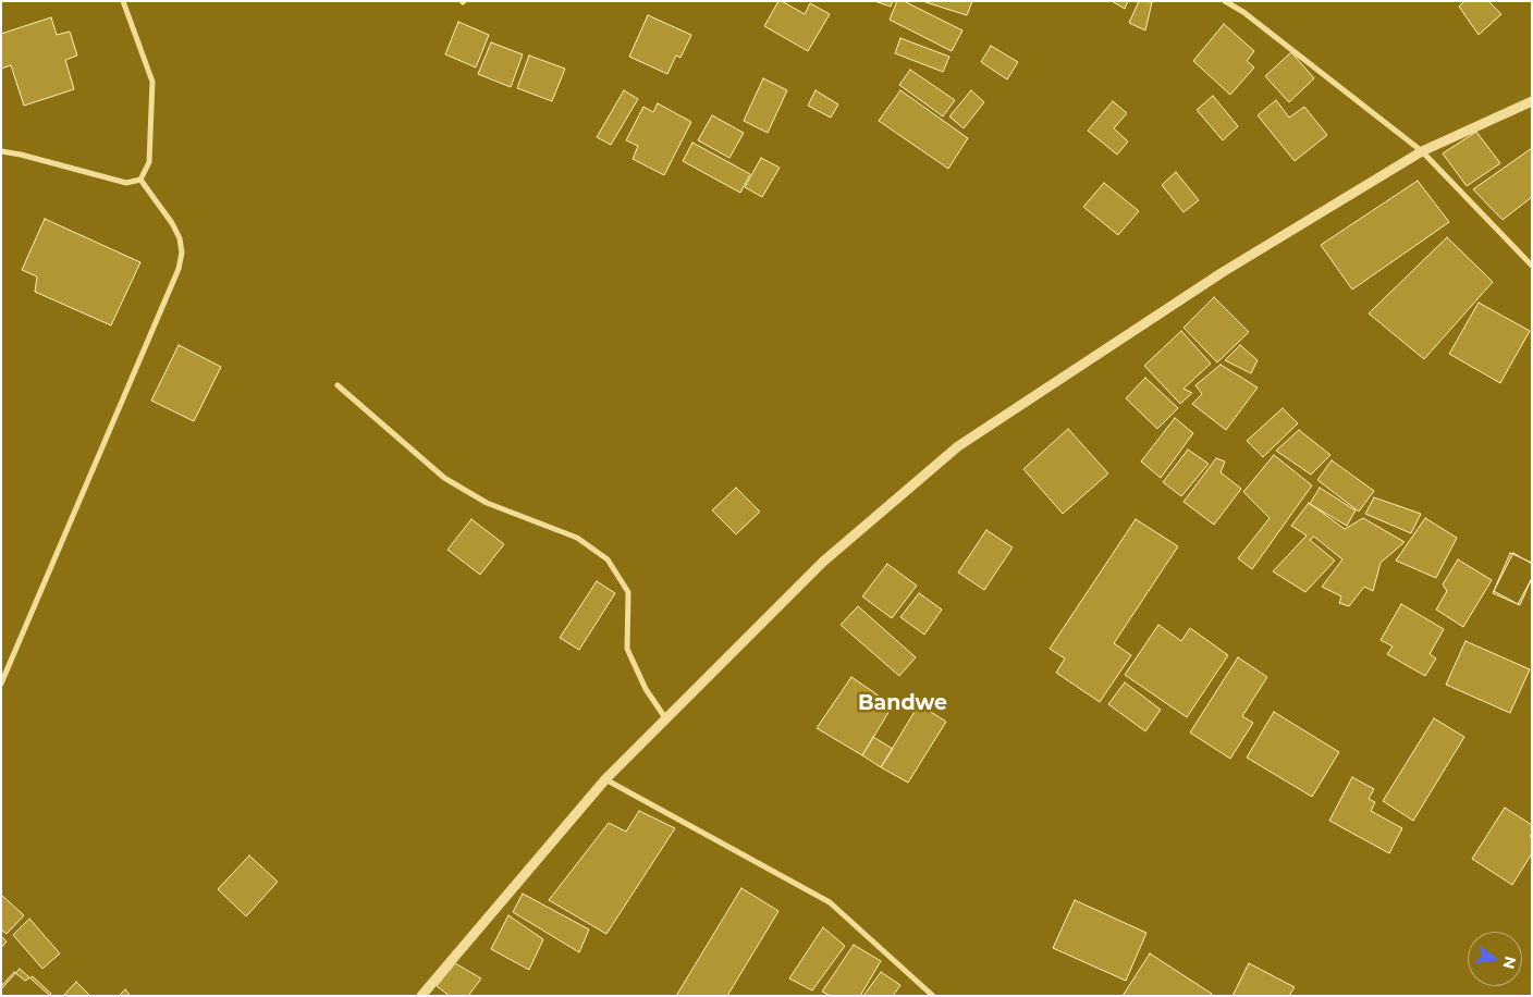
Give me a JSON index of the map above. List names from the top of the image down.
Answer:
{
  "districts": ["Bandwe"],
  "north": "right"
}
